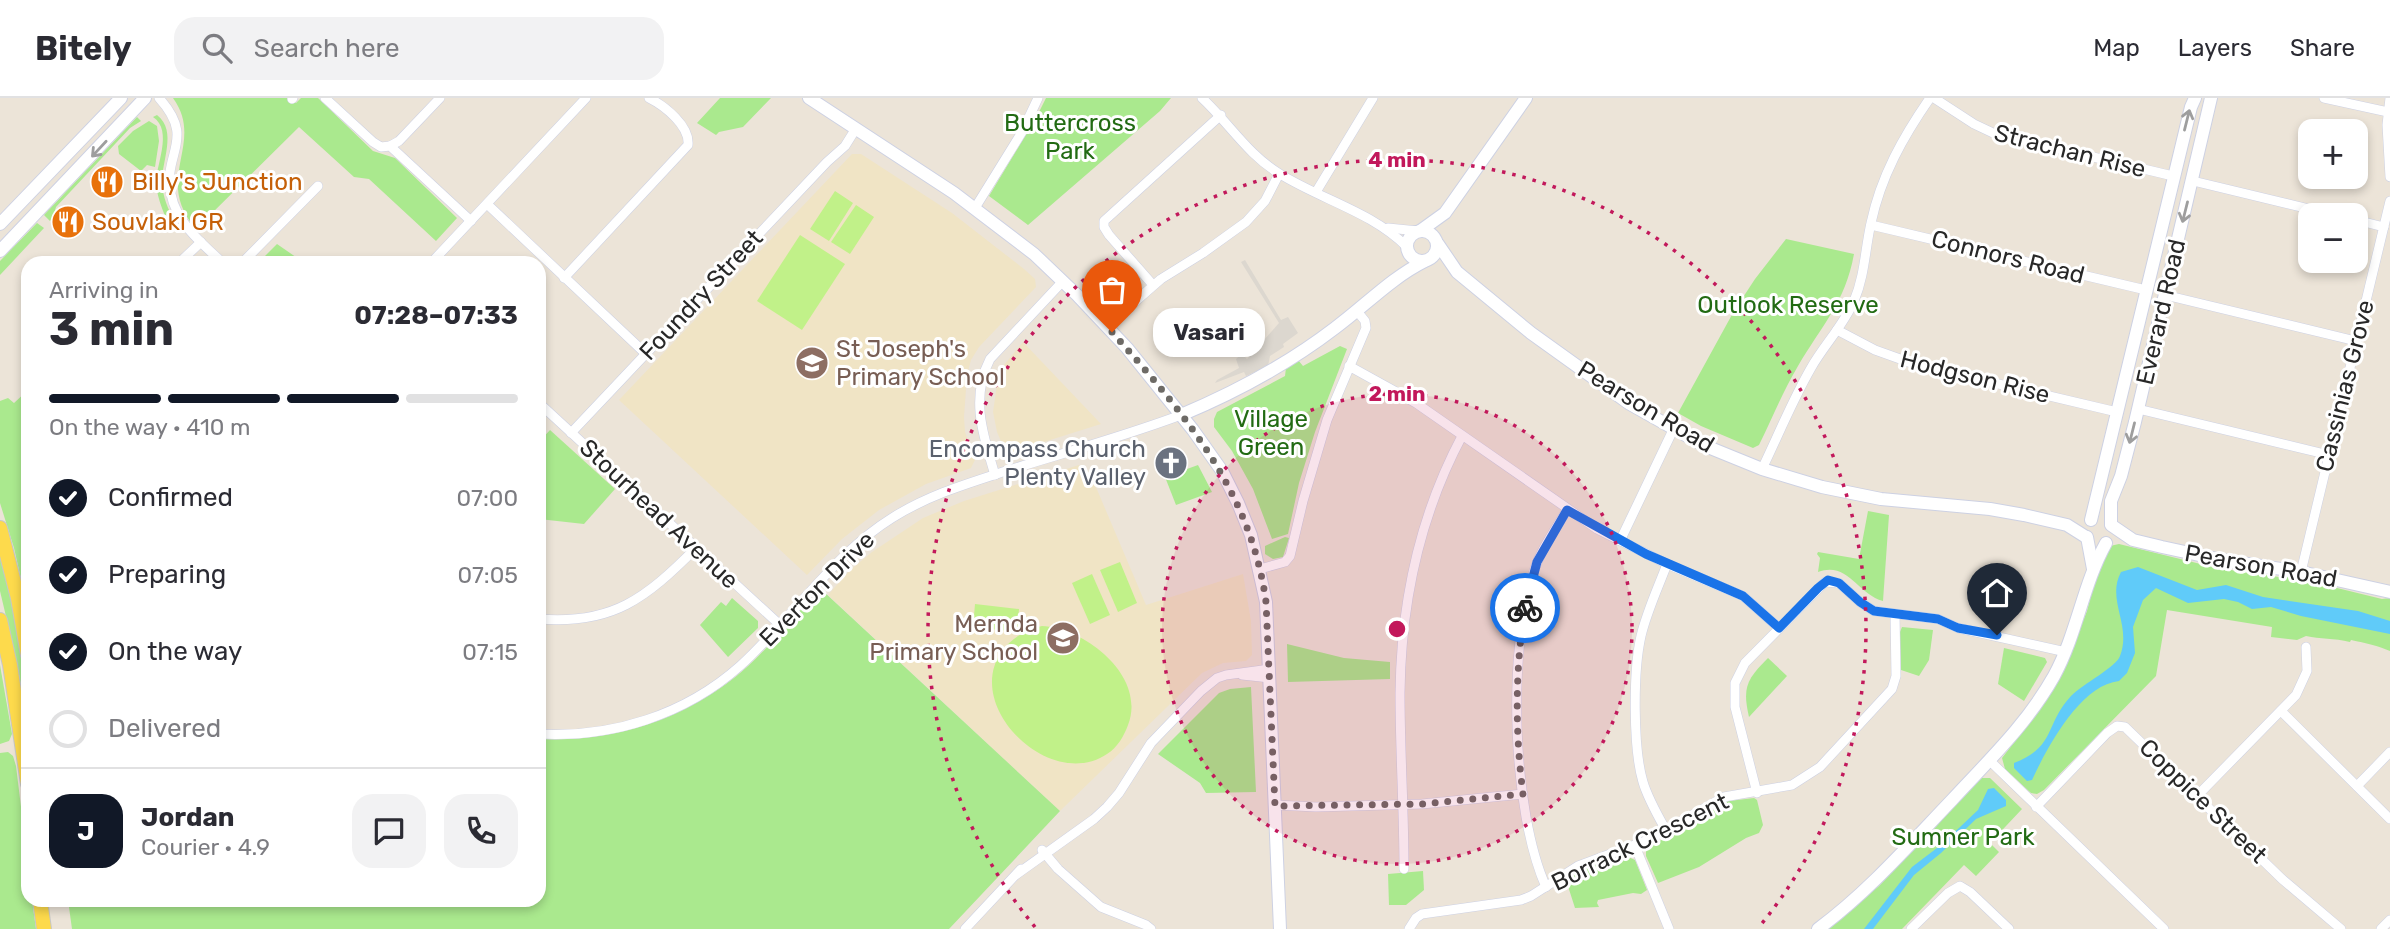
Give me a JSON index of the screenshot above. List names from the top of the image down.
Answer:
{
  "streets": {
    "street": [
      "Strachan Rise",
      "Connors Road",
      "Foundry Street",
      "Everard Road",
      "Hodgson Rise",
      "Cassinias Grove",
      "Pearson Road",
      "Stourhead Avenue",
      "Everton Drive",
      "Coppice Street",
      "Borrack Crescent"
    ]
  },
  "crossings": [
    ["Strachan Rise", "Everard Road"],
    ["Connors Road", "Everard Road"],
    ["Foundry Street", "Stourhead Avenue"],
    ["Everard Road", "Hodgson Rise"],
    ["Everard Road", "Pearson Road"],
    ["Cassinias Grove", "Pearson Road"],
    ["Stourhead Avenue", "Everton Drive"]
  ],
  "parks": [
    "Buttercross Park",
    "Outlook Reserve",
    "Village Green",
    "Sumner Park"
  ],
  "places": {
    "restaurant": ["Billy's Junction", "Souvlaki GR"],
    "other": ["Vasari"],
    "school or university": ["St Joseph's Primary School", "Mernda Primary School"],
    "church": ["Encompass Church Plenty Valley"]
  },
  "page": {
    "header": "Bitely",
    "search": "Search here",
    "nav": ["Map", "Layers", "Share"],
    "map_buttons": ["+", "−"],
    "heading": ["3 min", "Arriving in", "07:28–07:33"],
    "panel": ["Jordan", "Courier · 4.9"],
    "bubble": "Vasari",
    "bar": "On the way · 410 m",
    "list": [
      ["Confirmed", "07:00"],
      ["Preparing", "07:05"],
      ["On the way", "07:15"],
      "Delivered"
    ],
    "round": "J"
  },
  "rings": ["4 min", "2 min"]
}
